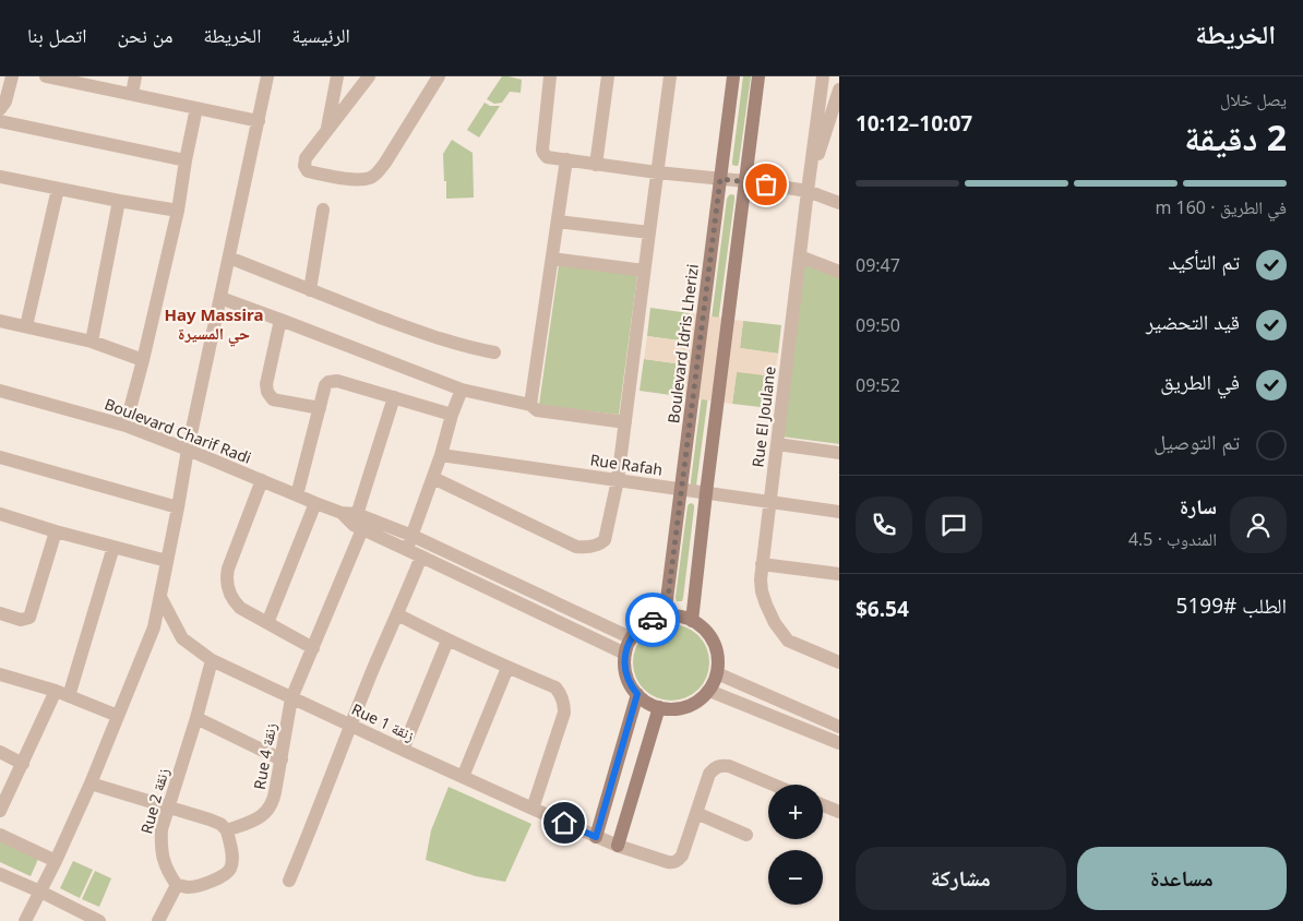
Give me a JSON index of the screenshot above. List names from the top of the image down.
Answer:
{
  "streets": {
    "main road": ["Boulevard Idris Lherizi"],
    "street": [
      "Rue El Joulane",
      "Boulevard Charif Radi",
      "Rue Rafah",
      "Rue 1 زنقة",
      "Rue 4 زنقة",
      "Rue 2 زنقة"
    ]
  },
  "crossings": [
    ["Boulevard Idris Lherizi", "Rue Rafah"],
    ["Rue El Joulane", "Rue Rafah"],
    ["Boulevard Charif Radi", "Rue 4 زنقة"],
    ["Rue 1 زنقة", "Rue 4 زنقة"],
    ["Rue 1 زنقة", "Rue 2 زنقة"],
    ["Rue 4 زنقة", "Rue 2 زنقة"]
  ],
  "districts": ["Hay Massira حي المسيرة"],
  "page": {
    "header": "الخريطة",
    "nav": [
      "الرئيسية",
      "الخريطة",
      "من نحن",
      "اتصل بنا"
    ],
    "heading": ["2 دقيقة", "يصل خلال", "10:07–10:12"],
    "panel": [
      "سارة",
      "المندوب · 4.5",
      "الطلب #5199",
      "$6.54"
    ],
    "bar": "في الطريق · 160 m",
    "list": [
      ["تم التأكيد", "09:47"],
      ["قيد التحضير", "09:50"],
      ["في الطريق", "09:52"],
      "تم التوصيل"
    ],
    "map_buttons": ["+", "−"],
    "buttons": ["مساعدة", "مشاركة"]
  }
}
